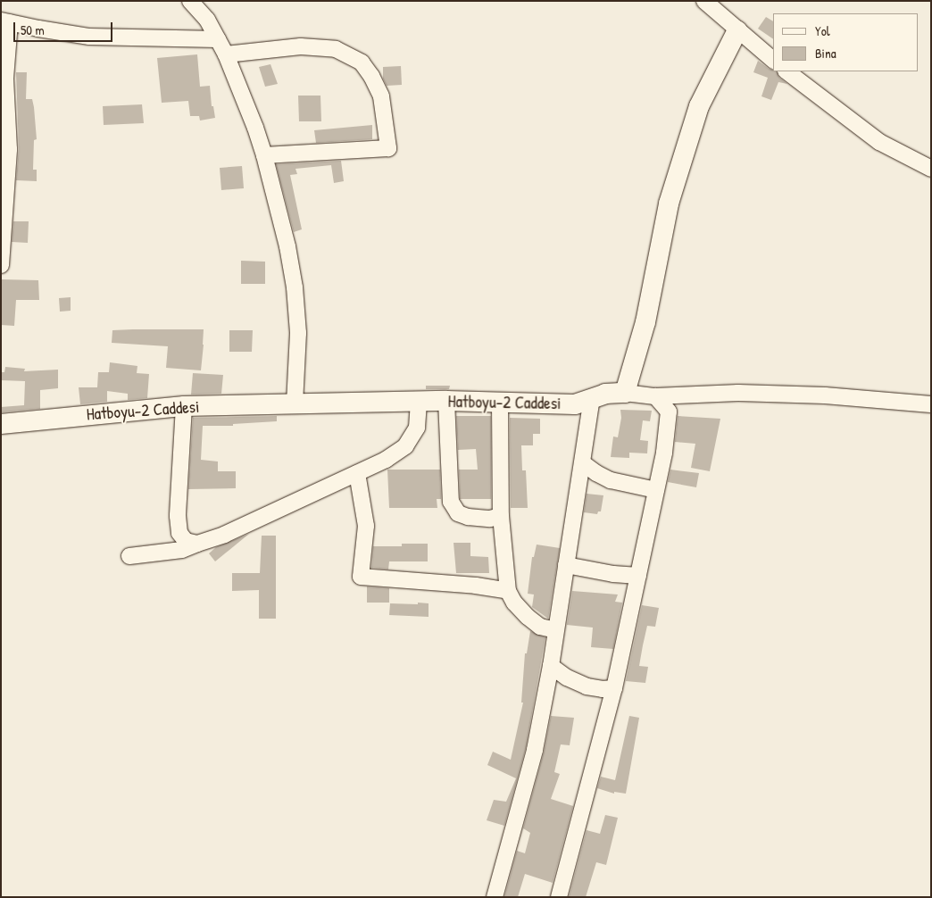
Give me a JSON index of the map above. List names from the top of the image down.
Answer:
{
  "streets": {
    "main road": ["Hatboyu-2 Caddesi"]
  },
  "legend": ["Yol", "Bina"],
  "scale_bar": "50 m"
}
